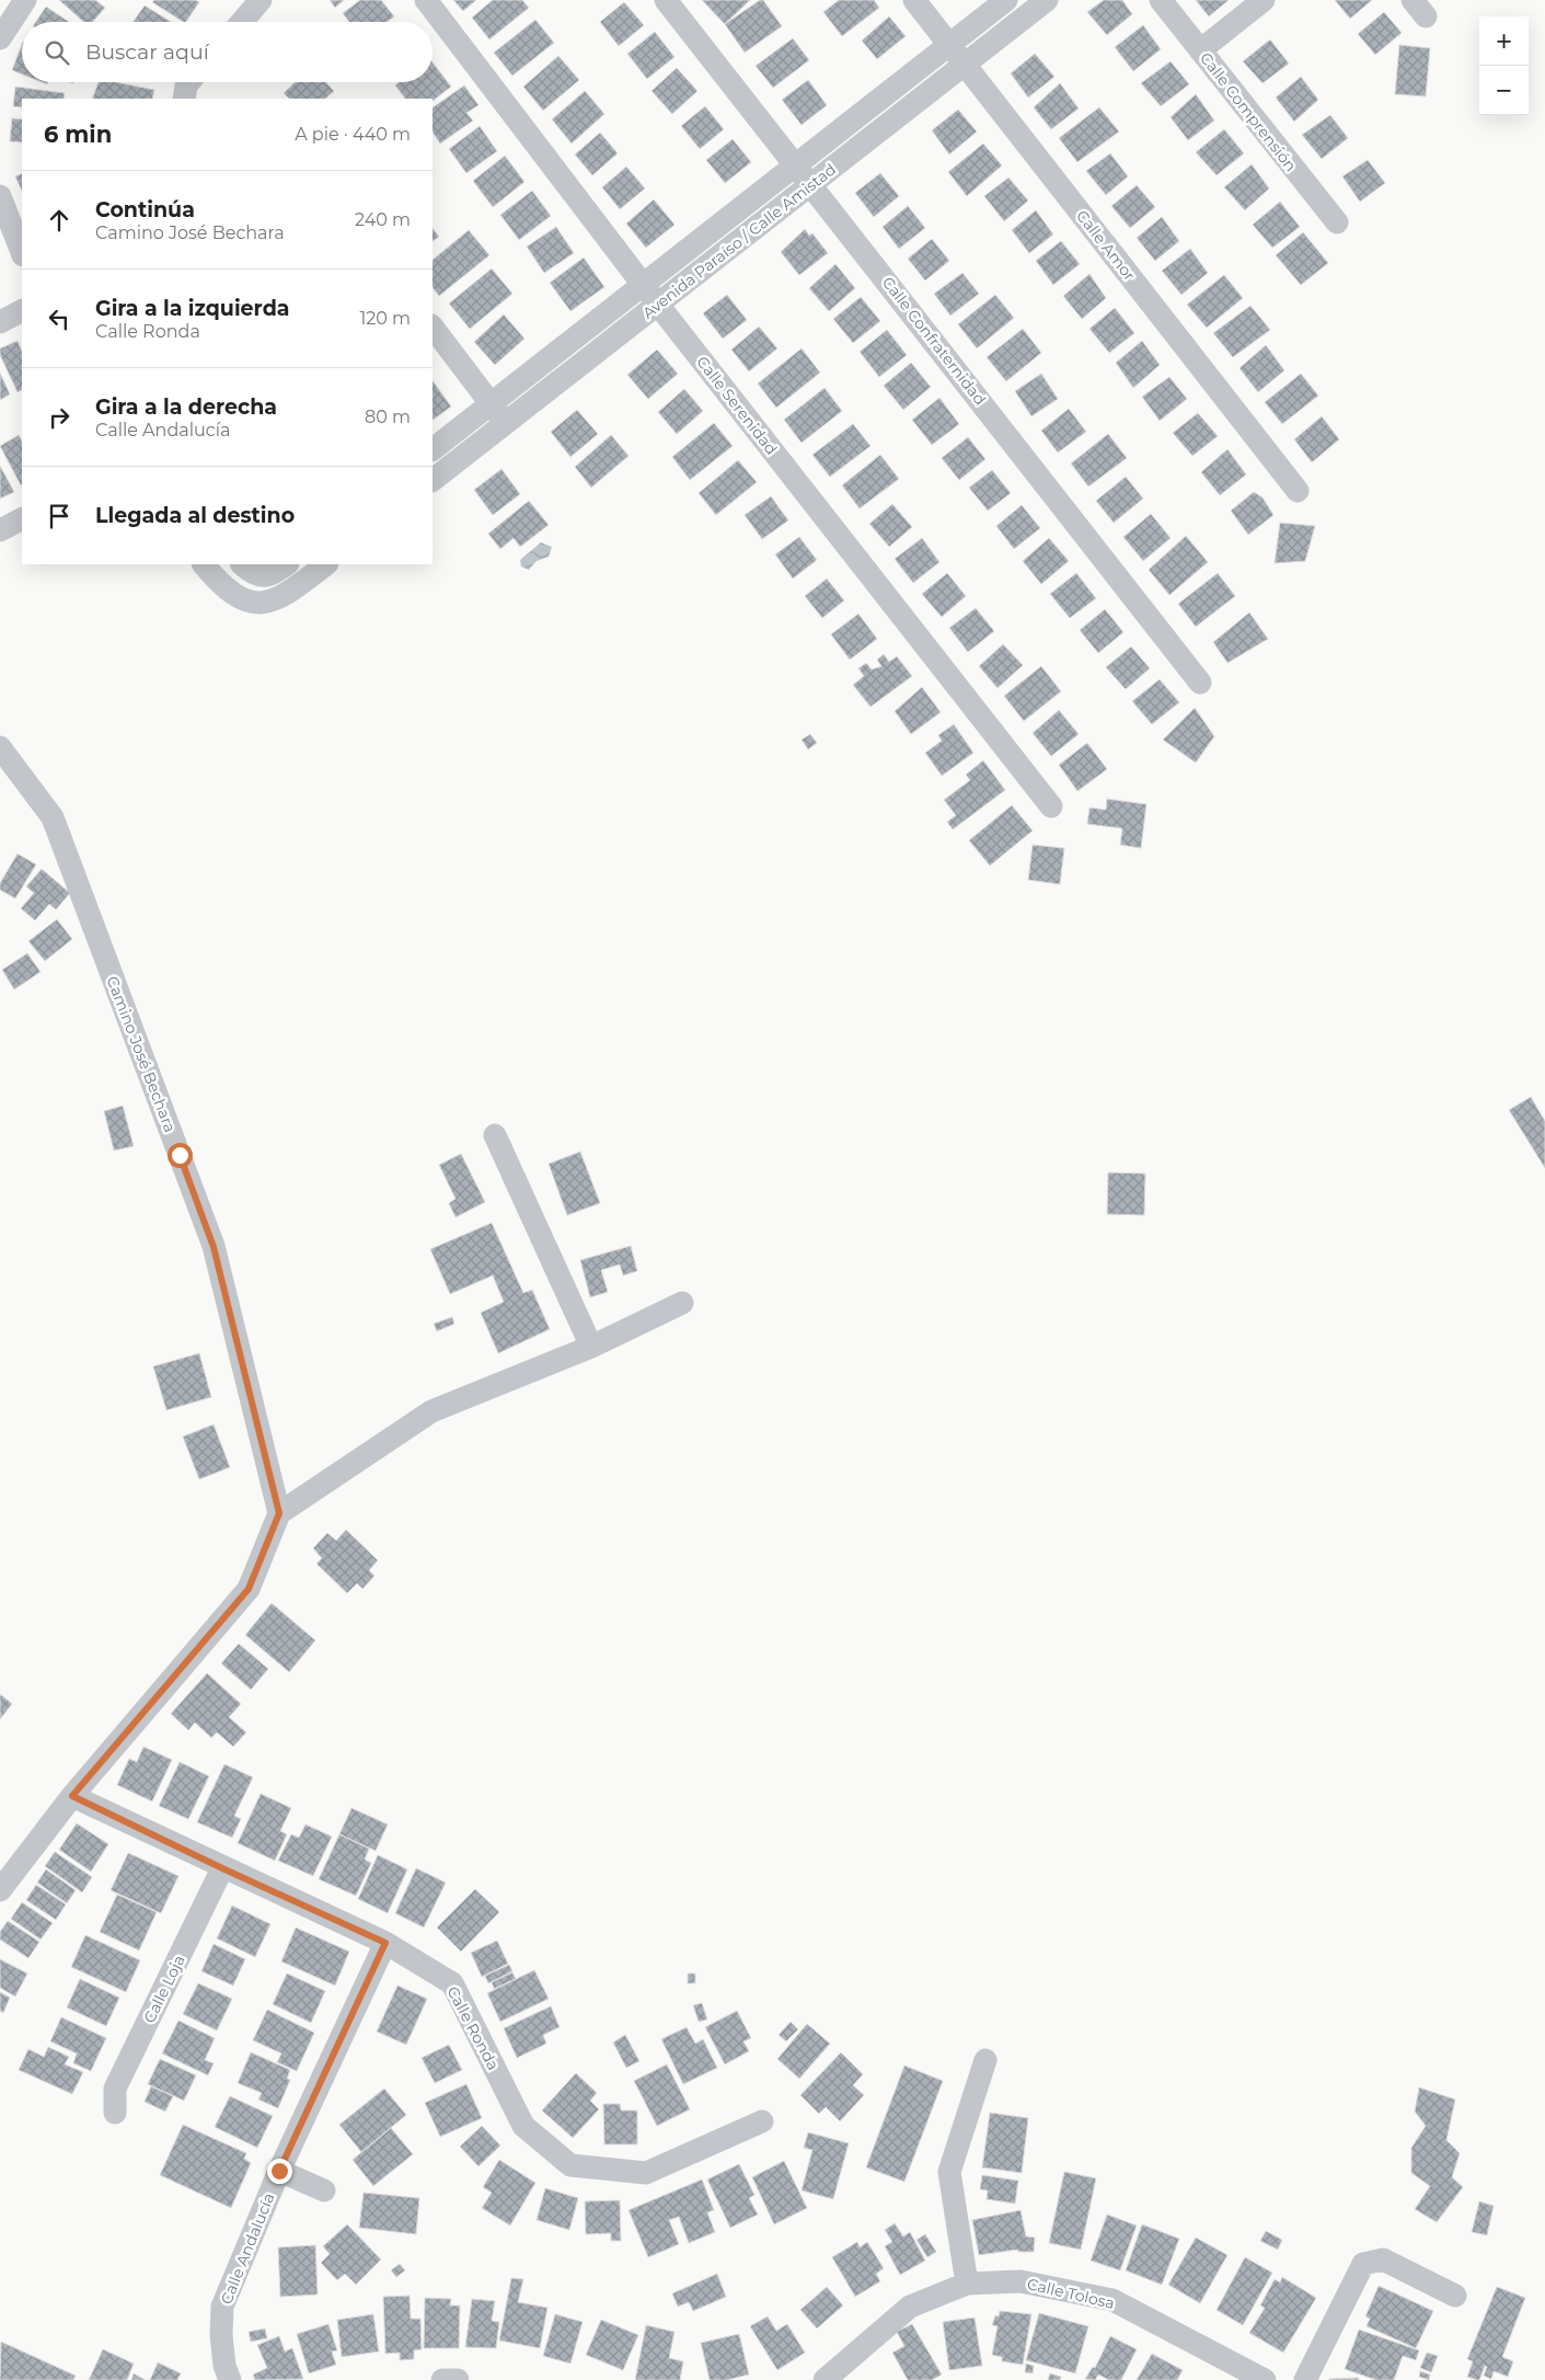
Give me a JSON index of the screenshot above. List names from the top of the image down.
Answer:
{
  "streets": {
    "street": [
      "Calle Comprensión",
      "Avenida Paraíso / Calle Amistad",
      "Calle Amor",
      "Calle Confraternidad",
      "Calle Serenidad",
      "Camino José Bechara",
      "Calle Loja",
      "Calle Ronda",
      "Calle Andalucía",
      "Calle Tolosa"
    ]
  },
  "crossings": [
    ["Avenida Paraíso / Calle Amistad", "Calle Amor"],
    ["Avenida Paraíso / Calle Amistad", "Calle Confraternidad"],
    ["Avenida Paraíso / Calle Amistad", "Calle Serenidad"],
    ["Calle Loja", "Calle Ronda"],
    ["Calle Ronda", "Calle Andalucía"]
  ],
  "page": {
    "map_buttons": ["+", "−"],
    "search": "Buscar aquí",
    "heading": ["6 min", "A pie · 440 m"],
    "list": [
      ["Continúa", "Camino José Bechara", "240 m"],
      ["Gira a la izquierda", "Calle Ronda", "120 m"],
      ["Gira a la derecha", "Calle Andalucía", "80 m"],
      "Llegada al destino"
    ]
  }
}
